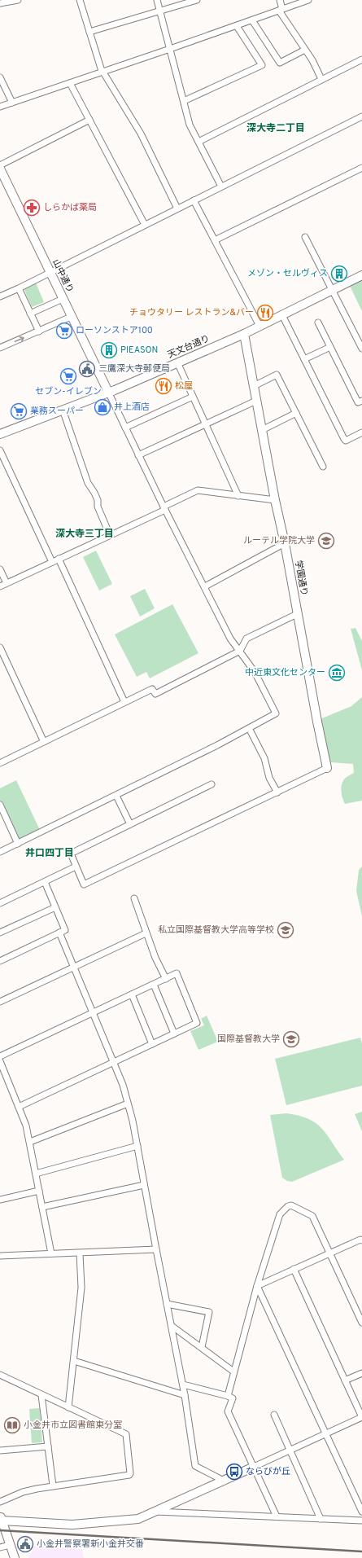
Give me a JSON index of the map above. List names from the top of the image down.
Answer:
{
  "streets": {
    "street": ["山中通り", "天文台通り", "学園通り"]
  },
  "crossings": [
    ["山中通り", "天文台通り"],
    ["天文台通り", "学園通り"]
  ],
  "districts": ["深大寺二丁目", "深大寺三丁目", "井口四丁目"],
  "places": {
    "pharmacy": ["しらかば薬局"],
    "building": ["メゾン・セルヴィス", "PIEASON"],
    "restaurant": ["チョウタリー レストラン&バー", "松屋"],
    "supermarket": ["ローソンストア100", "セブン-イレブン", "業務スーパー"],
    "public building": ["三鷹深大寺郵便局", "小金井警察署新小金井交番"],
    "shop": ["井上酒店"],
    "school or university": ["ルーテル学院大学", "私立国際基督教大学高等学校", "国際基督教大学"],
    "museum": ["中近東文化センター"],
    "library": ["小金井市立図書館東分室"],
    "bus stop": ["ならびが丘"]
  }
}
